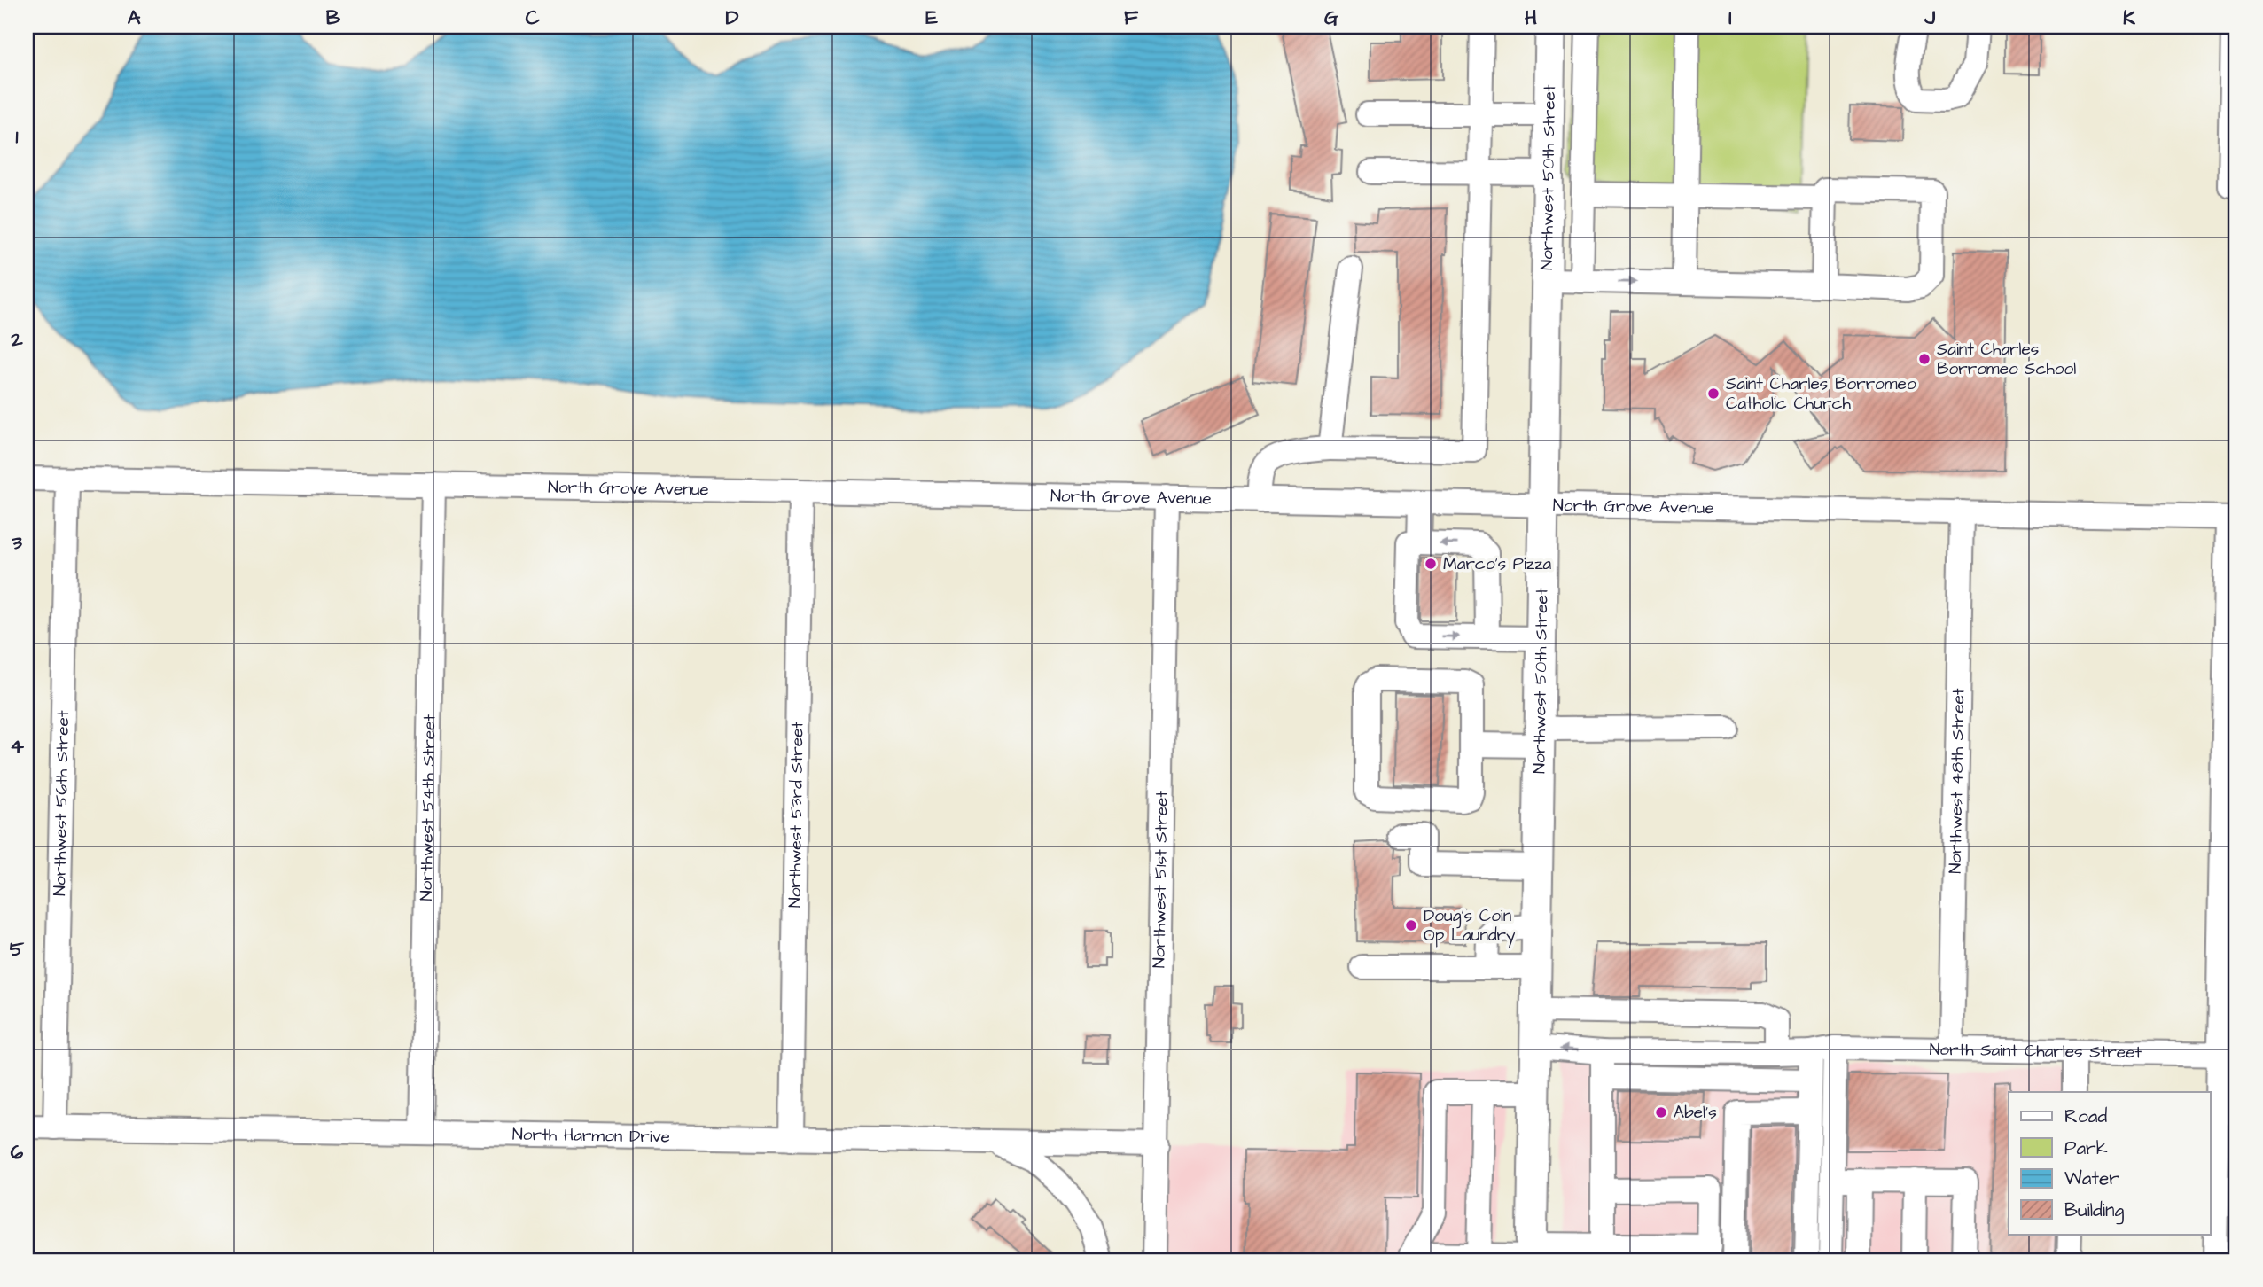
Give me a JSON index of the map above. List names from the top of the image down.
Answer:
{
  "streets": {
    "main road": ["Northwest 50th Street"],
    "street": [
      "North Grove Avenue",
      "Northwest 48th Street",
      "Northwest 56th Street",
      "Northwest 54th Street",
      "Northwest 53rd Street",
      "Northwest 51st Street",
      "North Saint Charles Street",
      "North Harmon Drive"
    ]
  },
  "crossings": [
    ["Northwest 50th Street", "North Grove Avenue"],
    ["Northwest 50th Street", "North Saint Charles Street"],
    ["North Grove Avenue", "Northwest 48th Street"],
    ["North Grove Avenue", "Northwest 56th Street"],
    ["North Grove Avenue", "Northwest 54th Street"],
    ["North Grove Avenue", "Northwest 53rd Street"],
    ["North Grove Avenue", "Northwest 51st Street"],
    ["Northwest 48th Street", "North Saint Charles Street"],
    ["Northwest 56th Street", "North Harmon Drive"],
    ["Northwest 54th Street", "North Harmon Drive"],
    ["Northwest 53rd Street", "North Harmon Drive"],
    ["Northwest 51st Street", "North Harmon Drive"]
  ],
  "places": [
    "Saint Charles Borromeo School",
    "Saint Charles Borromeo Catholic Church",
    "Marco's Pizza",
    "Doug's Coin Op Laundry",
    "Abel's"
  ],
  "legend": [
    "Road",
    "Park",
    "Water",
    "Building"
  ],
  "grid": {
    "columns": [
      "A",
      "B",
      "C",
      "D",
      "E",
      "F",
      "G",
      "H",
      "I",
      "J",
      "K"
    ],
    "rows": [
      "1",
      "2",
      "3",
      "4",
      "5",
      "6"
    ]
  }
}
